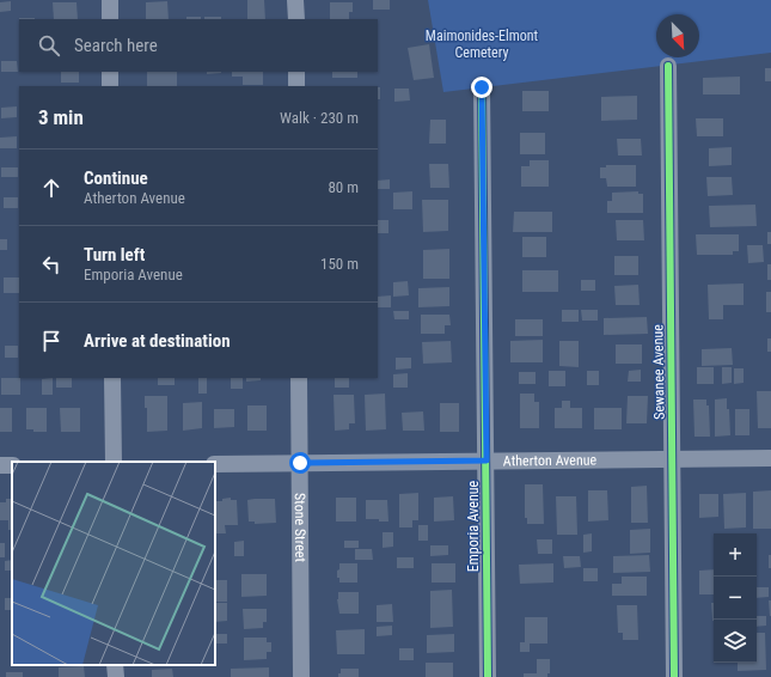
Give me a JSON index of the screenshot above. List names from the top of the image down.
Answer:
{
  "streets": {
    "street": [
      "Sewanee Avenue",
      "Atherton Avenue",
      "Stone Street",
      "Emporia Avenue"
    ]
  },
  "crossings": [
    ["Sewanee Avenue", "Atherton Avenue"],
    ["Atherton Avenue", "Stone Street"],
    ["Atherton Avenue", "Emporia Avenue"]
  ],
  "parks": ["Maimonides-Elmont Cemetery"],
  "north": "bottom right",
  "page": {
    "search": "Search here",
    "heading": ["3 min", "Walk · 230 m"],
    "list": [
      ["Continue", "Atherton Avenue", "80 m"],
      ["Turn left", "Emporia Avenue", "150 m"],
      "Arrive at destination"
    ],
    "map_buttons": ["+", "−"]
  }
}
